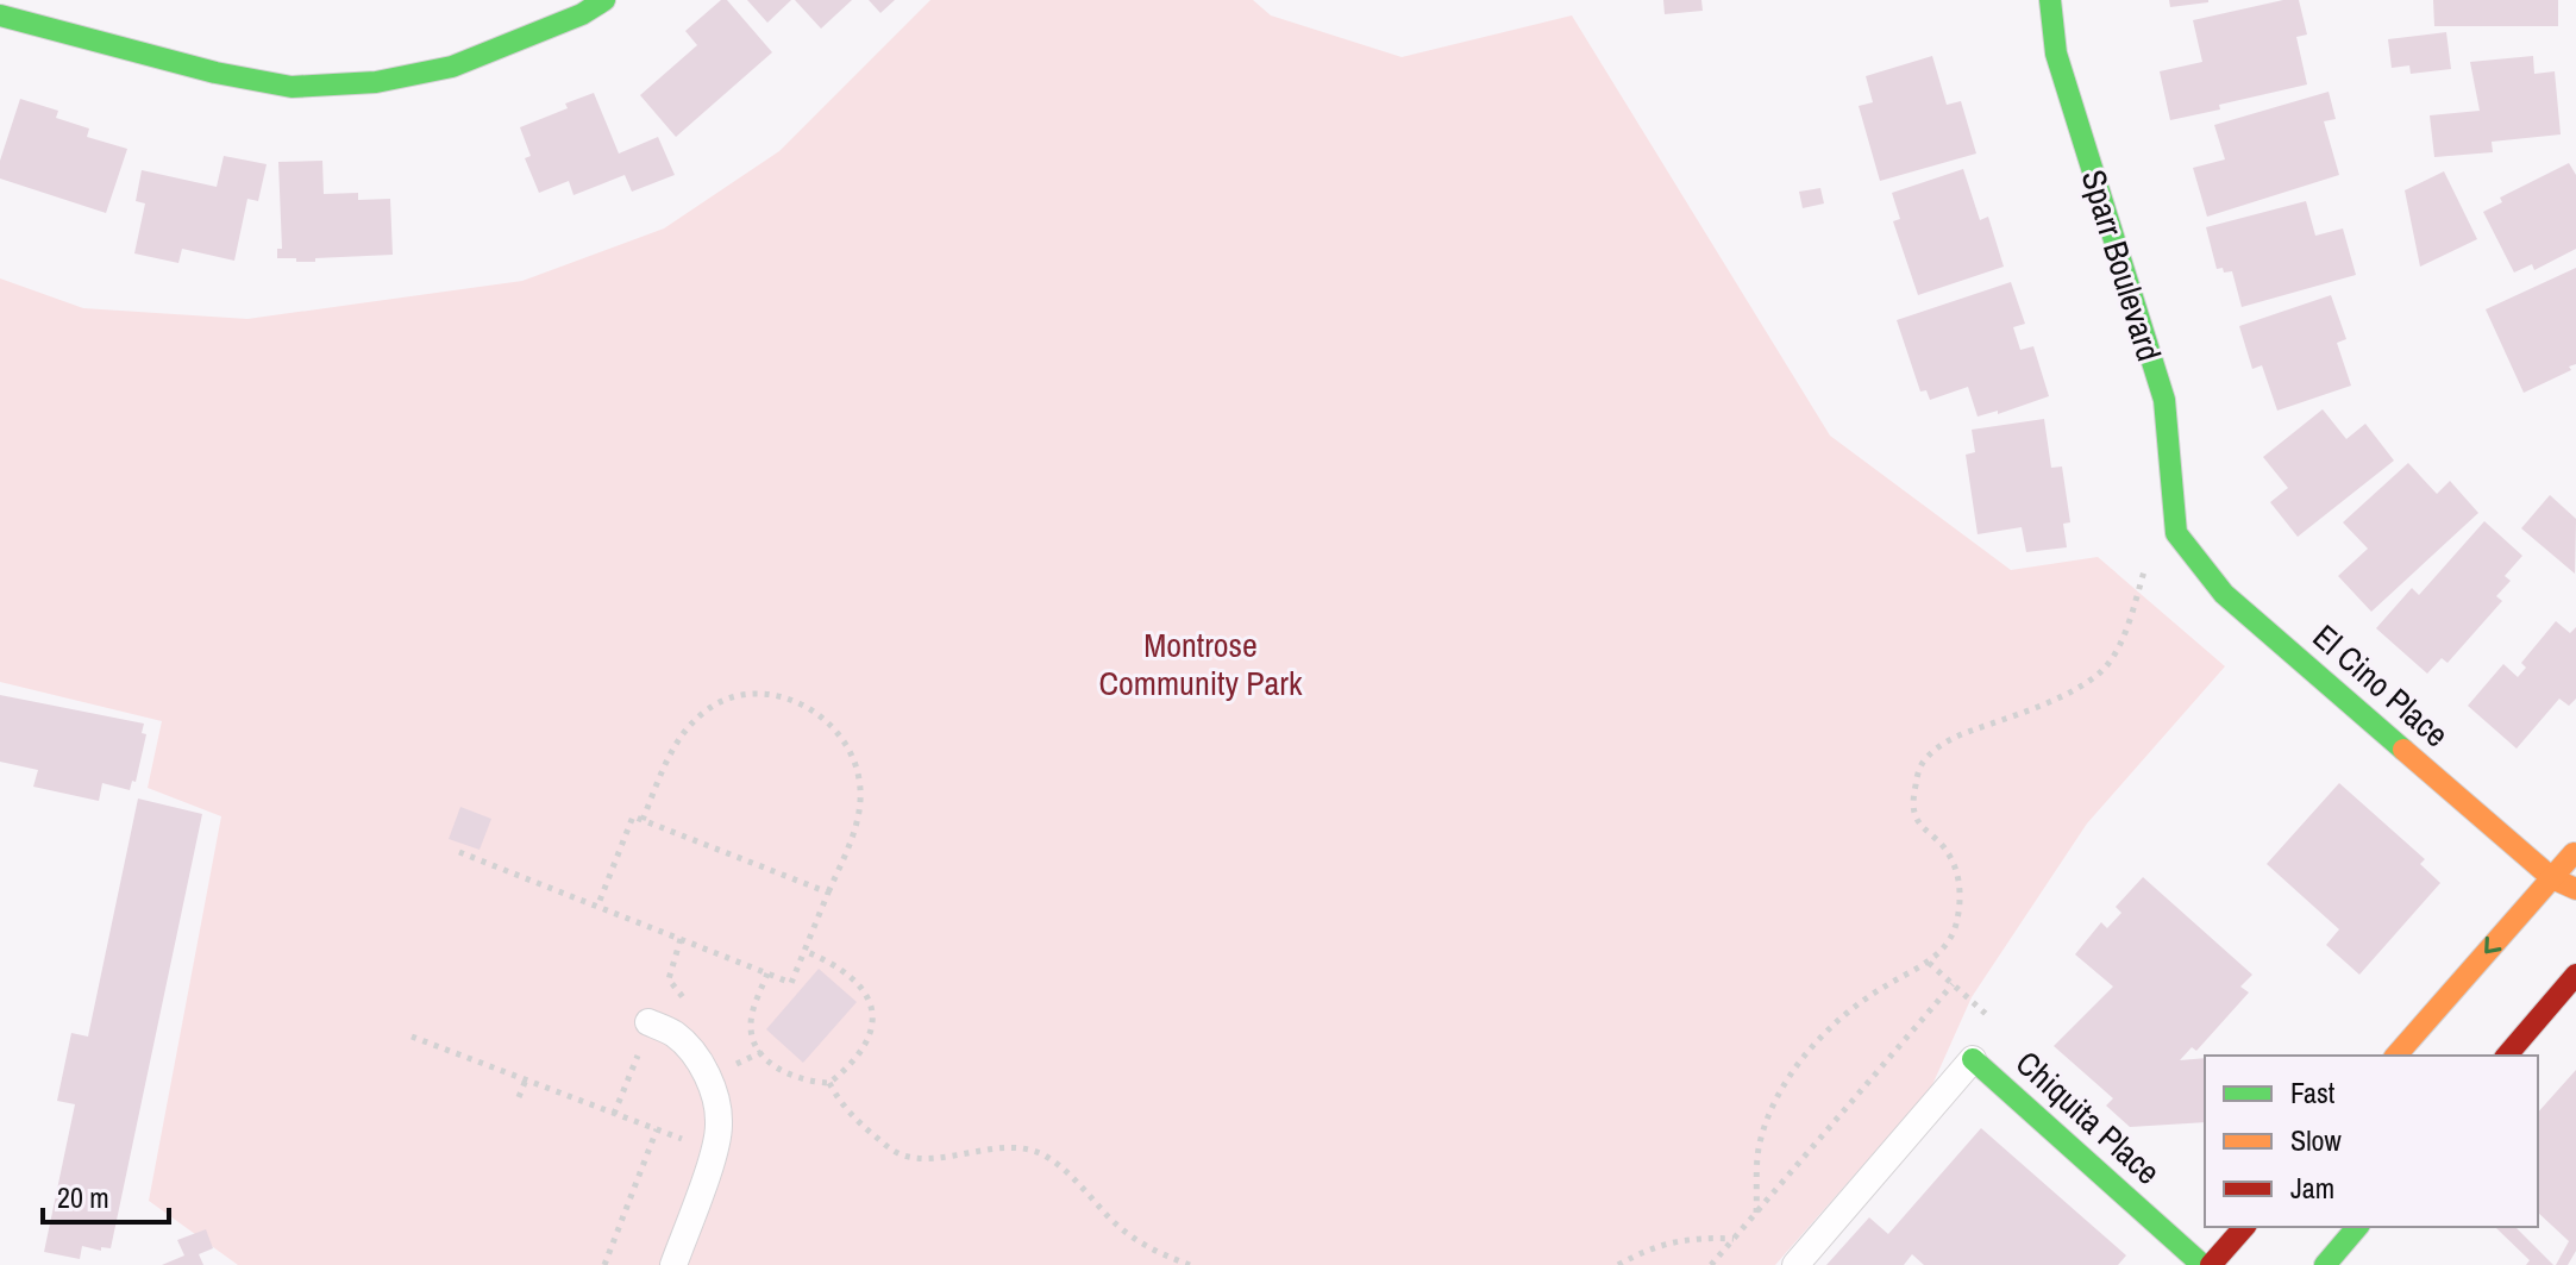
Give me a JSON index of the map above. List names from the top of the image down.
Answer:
{
  "streets": {
    "street": ["Sparr Boulevard", "El Cino Place", "Chiquita Place"]
  },
  "crossings": [
    ["Sparr Boulevard", "El Cino Place"]
  ],
  "parks": ["Montrose Community Park"],
  "legend": ["Fast", "Slow", "Jam"],
  "scale_bar": "20 m"
}
